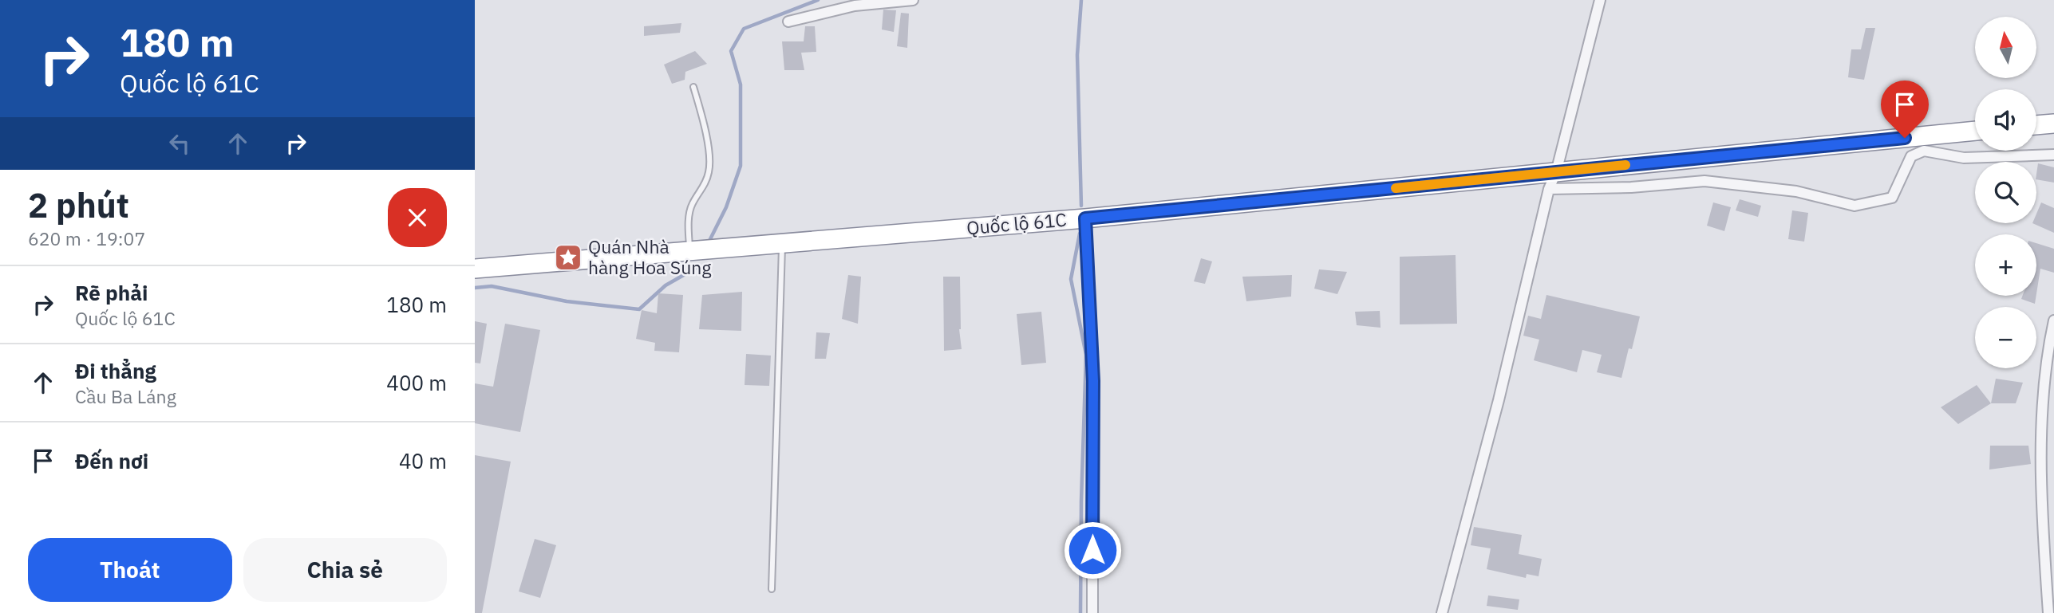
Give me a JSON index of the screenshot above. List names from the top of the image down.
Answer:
{
  "streets": {
    "highway": ["Quốc lộ 61C"]
  },
  "places": {
    "place": ["Quán Nhà hàng Hoa Súng"]
  },
  "north": "top",
  "page": {
    "turn": ["180 m", "Quốc lộ 61C"],
    "map_buttons": ["+", "−"],
    "heading": ["2 phút", "620 m · 19:07"],
    "list": [
      {
        "name": "Rẽ phải",
        "note": "Quốc lộ 61C",
        "value": "180 m"
      },
      {
        "name": "Đi thẳng",
        "note": "Cầu Ba Láng",
        "value": "400 m"
      },
      {
        "name": "Đến nơi",
        "value": "40 m"
      }
    ],
    "buttons": ["Thoát", "Chia sẻ"]
  }
}
